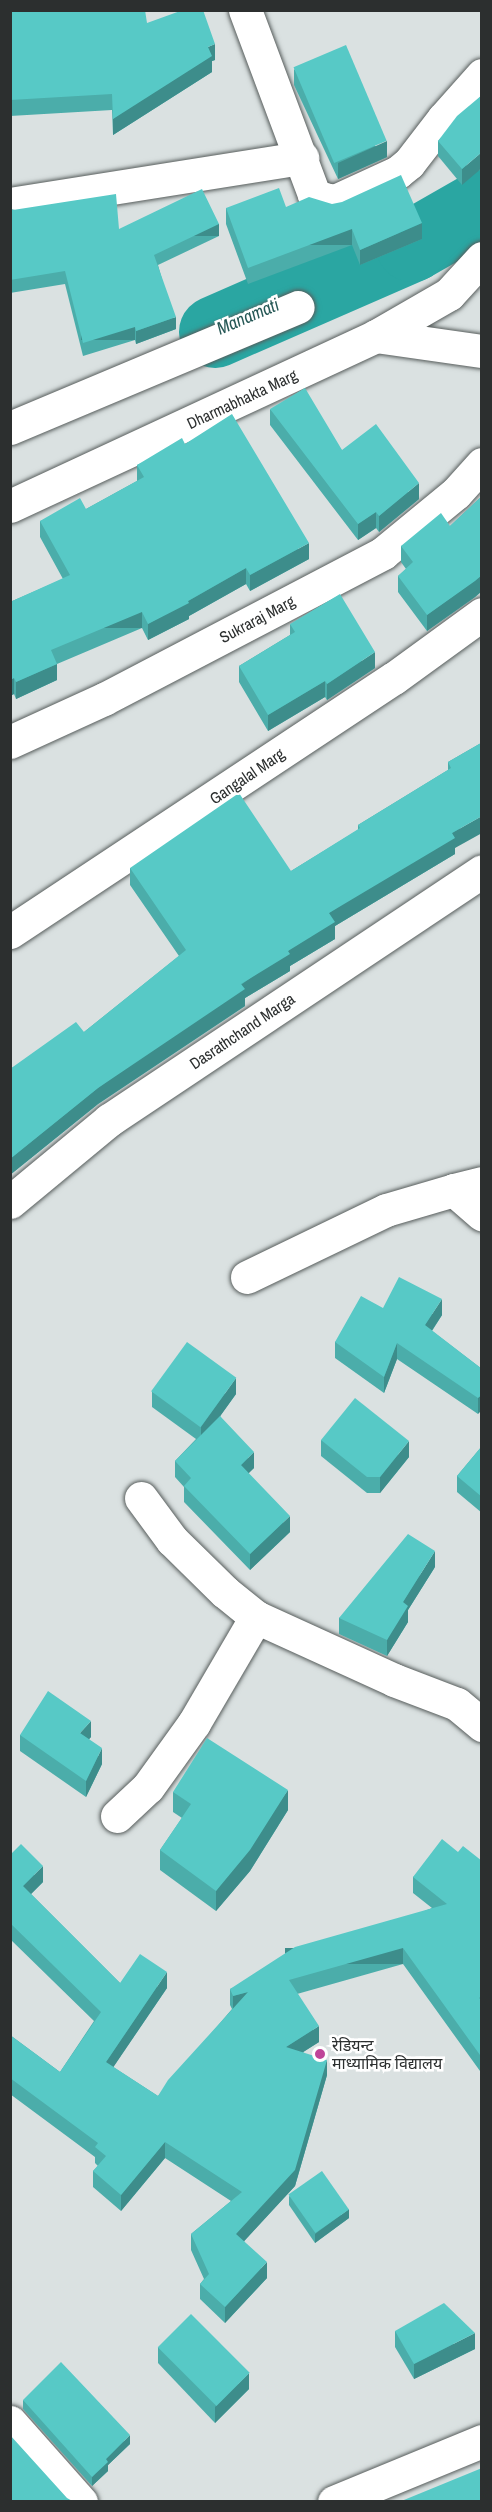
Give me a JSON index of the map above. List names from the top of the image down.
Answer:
{
  "streets": {
    "street": [
      "Dharmabhakta Marg",
      "Sukraraj Marg",
      "Gangalal Marg",
      "Dasrathchand Marga"
    ]
  },
  "water": ["Manamati"],
  "places": ["रेडियन्ट माध्यामिक विद्यालय"]
}
